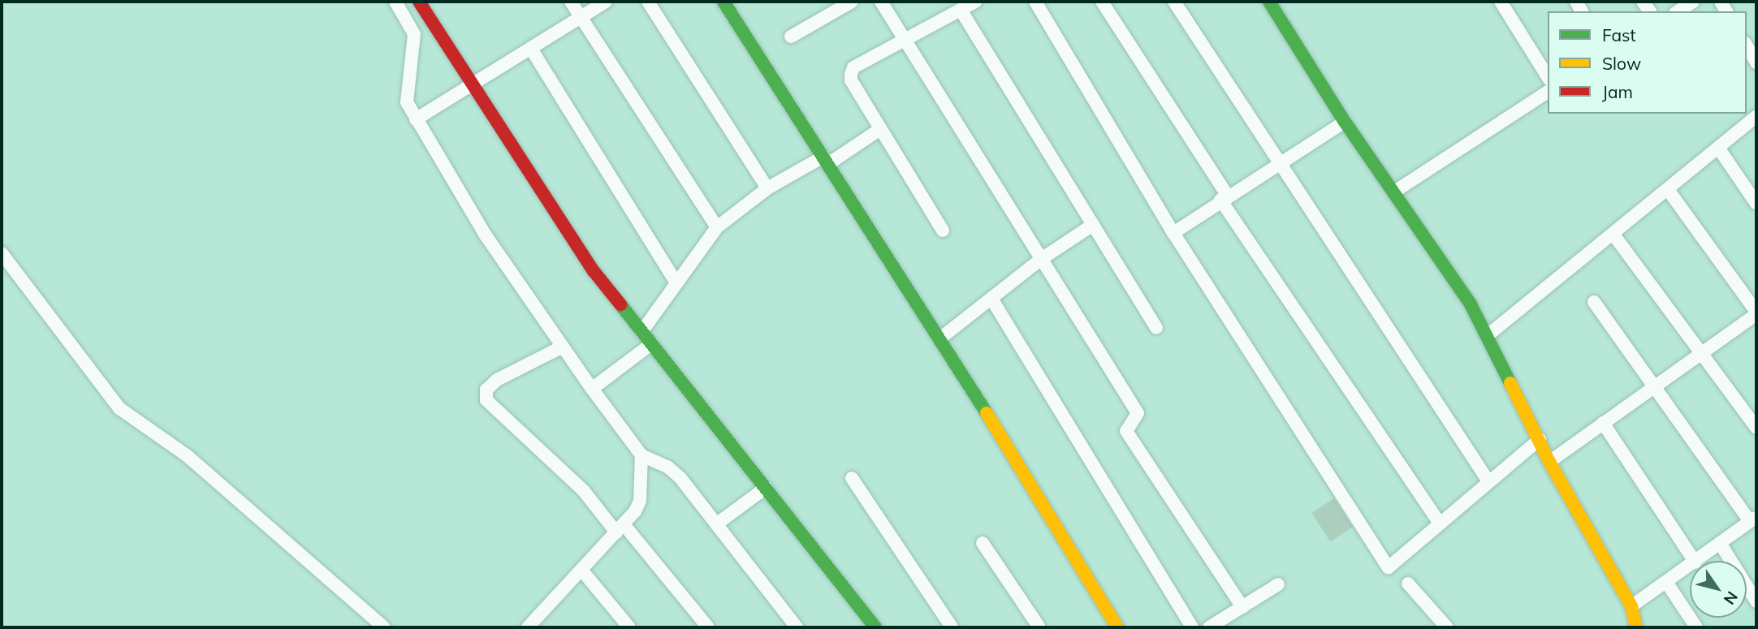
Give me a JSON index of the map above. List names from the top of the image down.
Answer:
{
  "legend": ["Fast", "Slow", "Jam"],
  "north": "bottom right"
}
